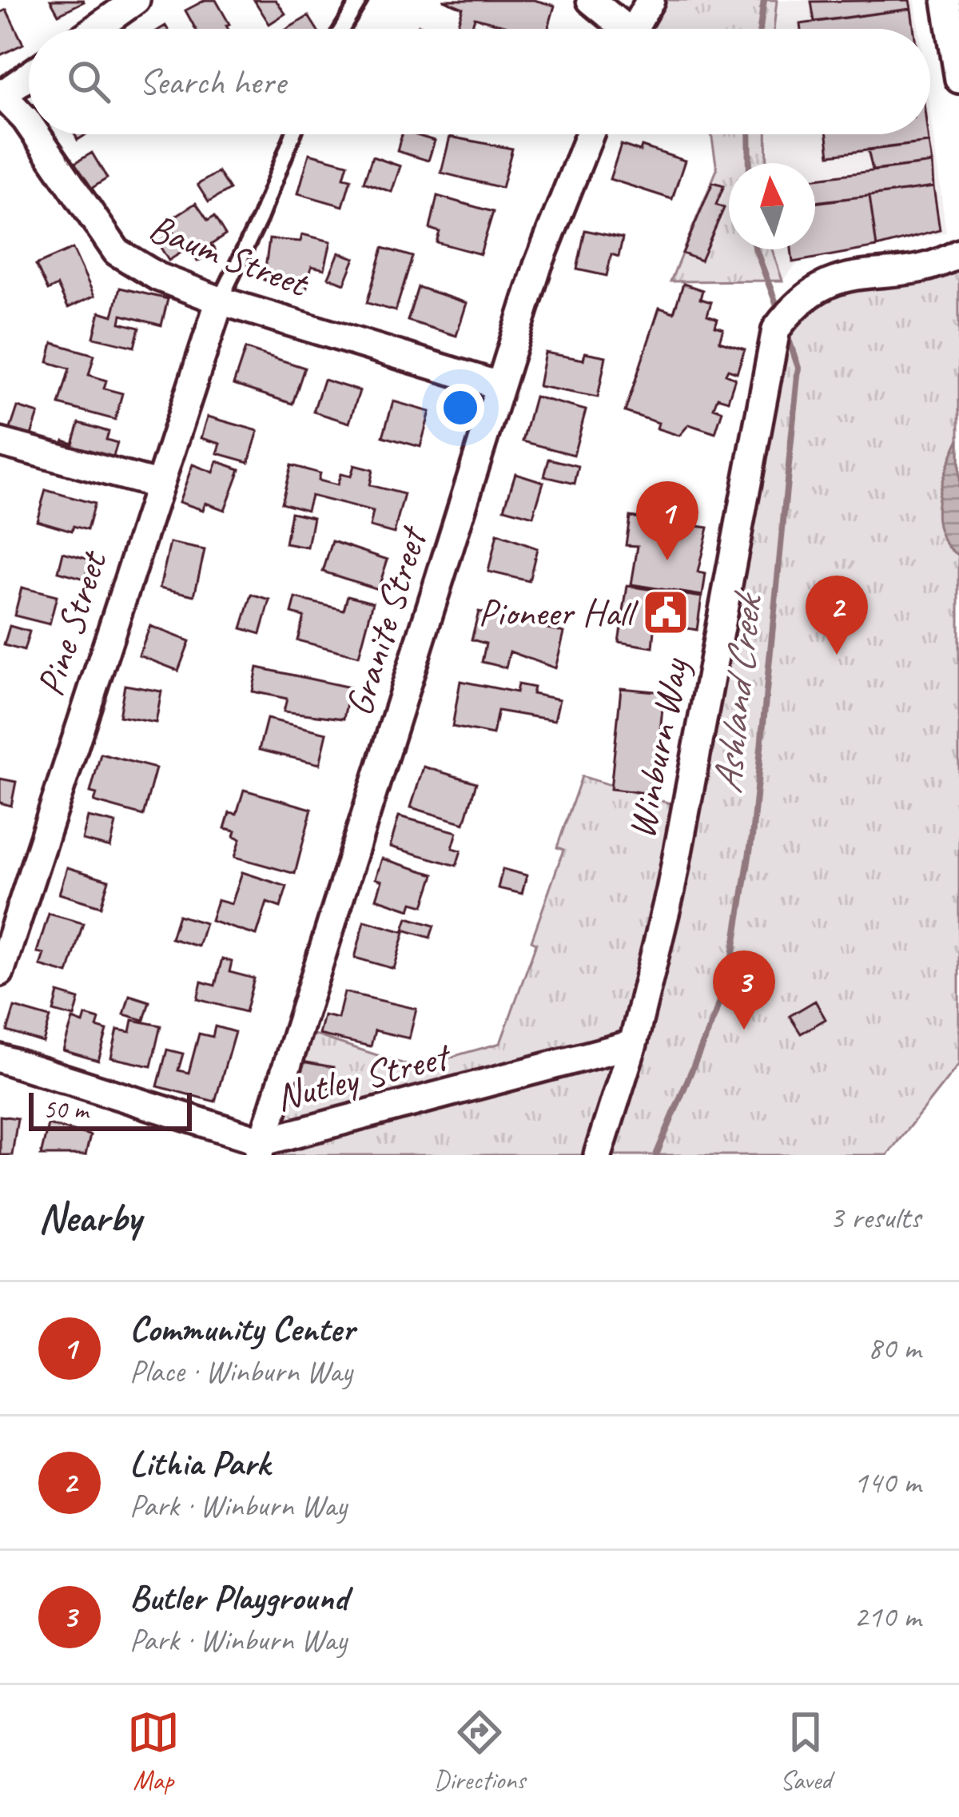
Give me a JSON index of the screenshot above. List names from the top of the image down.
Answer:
{
  "streets": {
    "street": [
      "Baum Street",
      "Granite Street",
      "Pine Street",
      "Winburn Way",
      "Nutley Street"
    ]
  },
  "crossings": [
    ["Baum Street", "Granite Street"],
    ["Baum Street", "Pine Street"],
    ["Granite Street", "Nutley Street"],
    ["Winburn Way", "Nutley Street"]
  ],
  "water": ["Ashland Creek"],
  "places": {
    "public building": ["Pioneer Hall"]
  },
  "scale_bar": "50 m",
  "north": "top",
  "page": {
    "search": "Search here",
    "pins": ["1", "2", "3"],
    "scale": "50 m",
    "heading": ["Nearby", "3 results"],
    "list": [
      {
        "mark": "1",
        "name": "Community Center",
        "note": "Place · Winburn Way",
        "value": "80 m"
      },
      {
        "mark": "2",
        "name": "Lithia Park",
        "note": "Park · Winburn Way",
        "value": "140 m"
      },
      {
        "mark": "3",
        "name": "Butler Playground",
        "note": "Park · Winburn Way",
        "value": "210 m"
      }
    ],
    "nav": ["Map", "Directions", "Saved"]
  }
}
